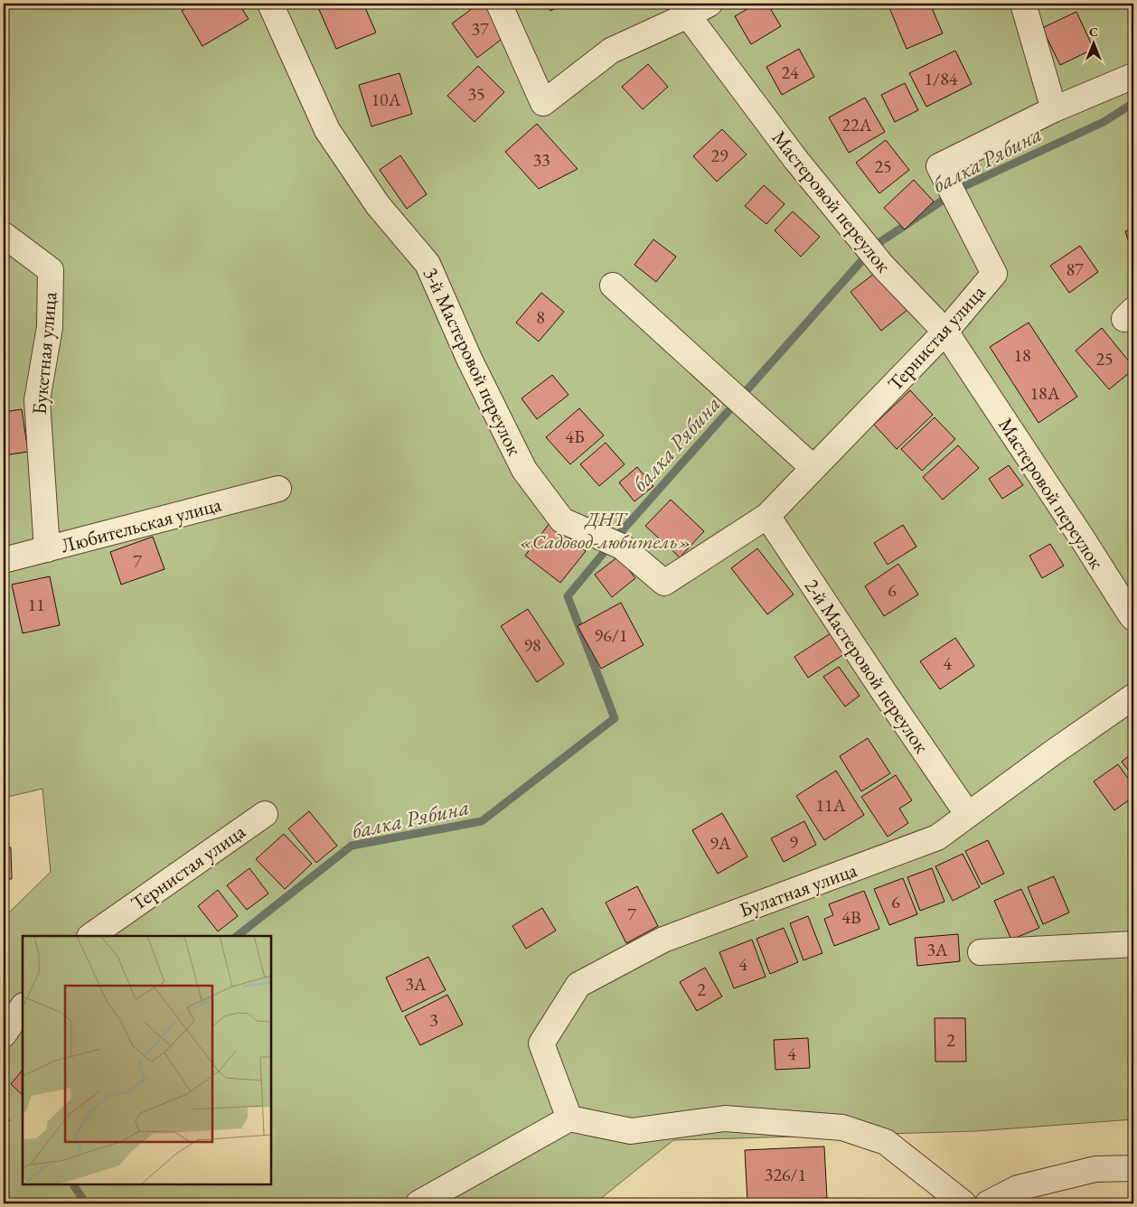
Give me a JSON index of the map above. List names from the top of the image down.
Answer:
{
  "streets": {
    "street": [
      "Мастеровой переулок",
      "Тернистая улица",
      "Букетная улица",
      "3-й Мастеровой переулок",
      "Любительская улица",
      "2-й Мастеровой переулок",
      "Булатная улица"
    ]
  },
  "crossings": [
    ["Мастеровой переулок", "Тернистая улица"],
    ["Тернистая улица", "3-й Мастеровой переулок"],
    ["Тернистая улица", "2-й Мастеровой переулок"],
    ["Букетная улица", "Любительская улица"],
    ["2-й Мастеровой переулок", "Булатная улица"]
  ],
  "water": ["балка Рябина"],
  "parks": ["ДНТ «Садовод-любитель»"],
  "house_numbers": [
    "37",
    "24",
    "1/84",
    "35",
    "10А",
    "22А",
    "29",
    "33",
    "25",
    "87",
    "8",
    "18",
    "25",
    "18А",
    "4Б",
    "7",
    "6",
    "11",
    "96/1",
    "98",
    "4",
    "11А",
    "9",
    "9А",
    "6",
    "7",
    "4В",
    "3А",
    "4",
    "3А",
    "2",
    "3",
    "2",
    "4",
    "326/1"
  ],
  "north": "top"
}
